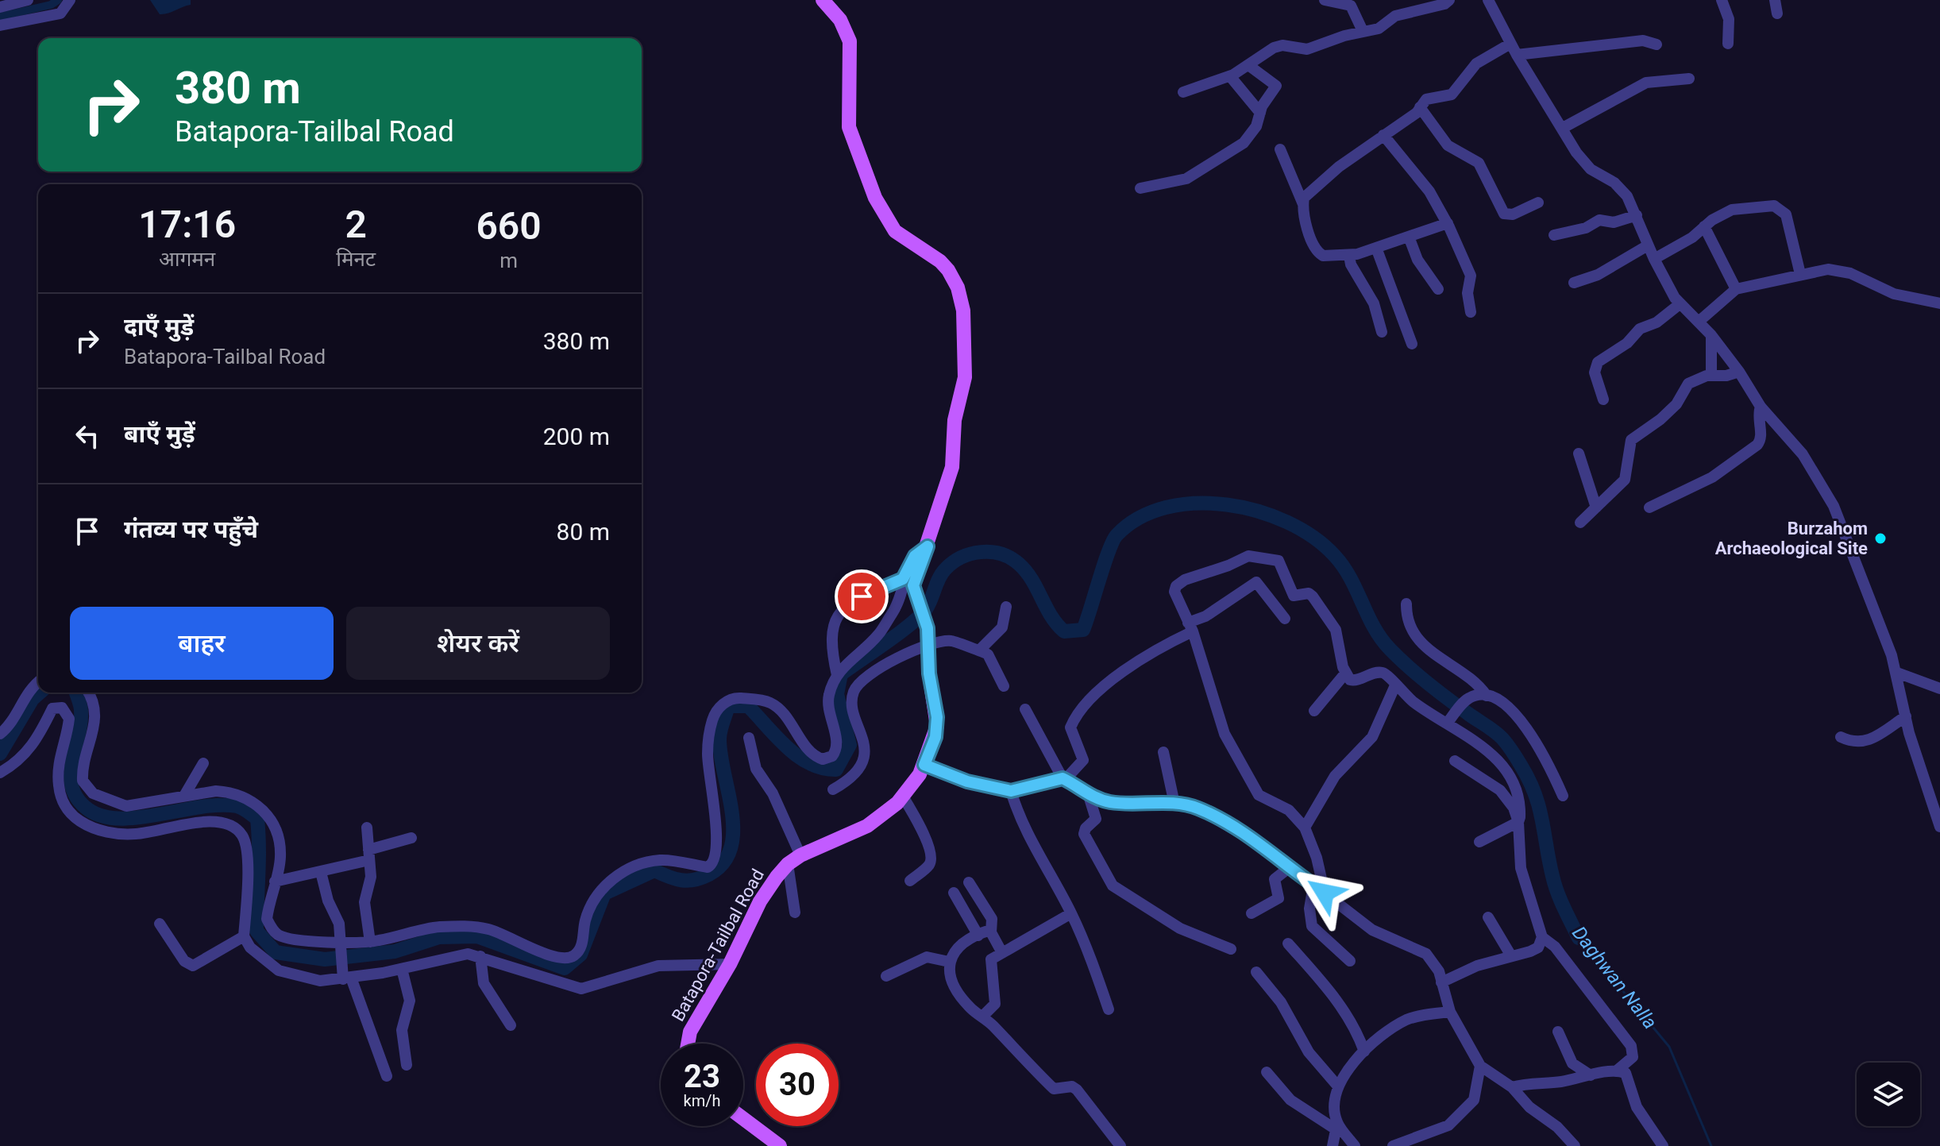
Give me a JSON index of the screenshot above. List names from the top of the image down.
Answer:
{
  "streets": {
    "main road": ["Batapora-Tailbal Road"]
  },
  "water": ["Daghwan Nalla"],
  "places": ["Burzahom Archaeological Site"],
  "page": {
    "turn": ["380 m", "Batapora-Tailbal Road"],
    "eta": [
      "17:16",
      "आगमन",
      "2",
      "मिनट",
      "660",
      "m"
    ],
    "list": [
      {
        "name": "दाएँ मुड़ें",
        "note": "Batapora-Tailbal Road",
        "value": "380 m"
      },
      {
        "name": "बाएँ मुड़ें",
        "value": "200 m"
      },
      {
        "name": "गंतव्य पर पहुँचे",
        "value": "80 m"
      }
    ],
    "buttons": ["बाहर", "शेयर करें"],
    "speed": "23 km/h",
    "limit": "30"
  }
}
